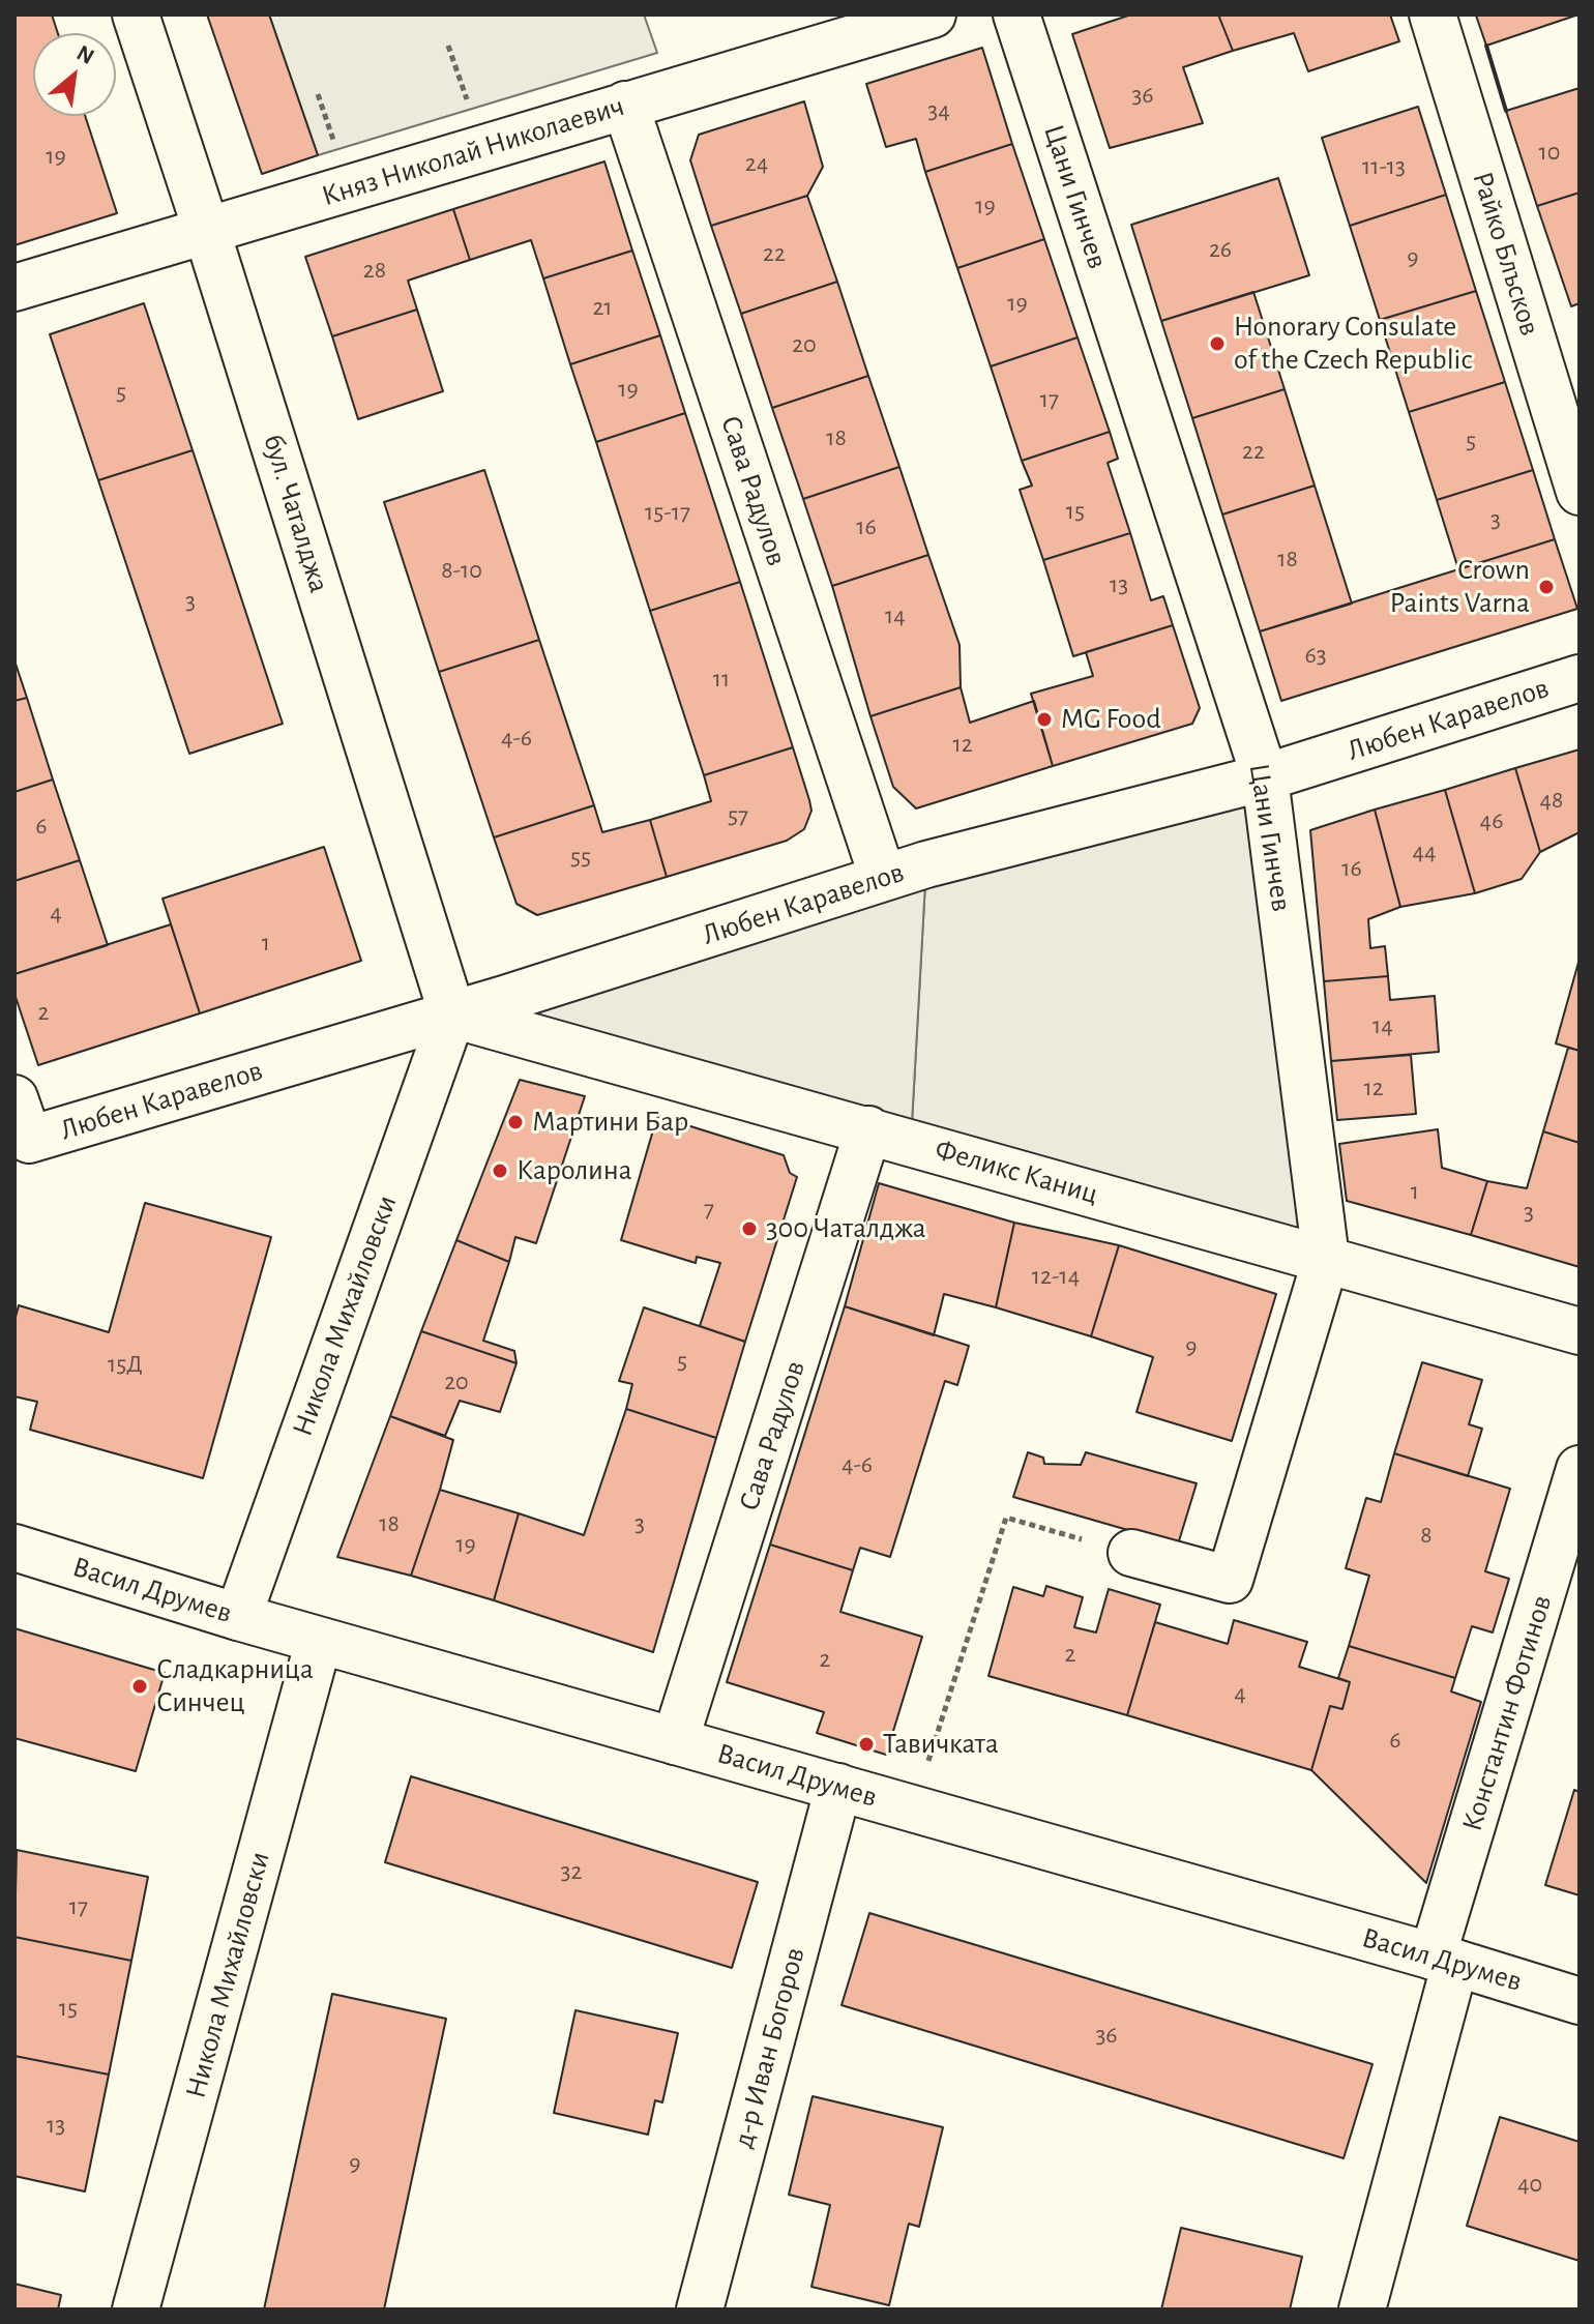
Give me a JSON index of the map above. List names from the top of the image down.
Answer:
{
  "streets": {
    "street": [
      "Княз Николай Николаевич",
      "Цани Гинчев",
      "Райко Блъсков",
      "Сава Радулов",
      "бул. Чаталджа",
      "Любен Каравелов",
      "Феликс Каниц",
      "Никола Михайловски",
      "Васил Друмев",
      "Константин Фотинов",
      "д-р Иван Богоров"
    ]
  },
  "crossings": [
    ["Княз Николай Николаевич", "Сава Радулов"],
    ["Княз Николай Николаевич", "бул. Чаталджа"],
    ["Цани Гинчев", "Любен Каравелов"],
    ["Цани Гинчев", "Феликс Каниц"],
    ["Сава Радулов", "Любен Каравелов"],
    ["Сава Радулов", "Феликс Каниц"],
    ["Сава Радулов", "Васил Друмев"],
    ["бул. Чаталджа", "Любен Каравелов"],
    ["бул. Чаталджа", "Феликс Каниц"],
    ["бул. Чаталджа", "Никола Михайловски"],
    ["Любен Каравелов", "Феликс Каниц"],
    ["Любен Каравелов", "Никола Михайловски"],
    ["Феликс Каниц", "Никола Михайловски"],
    ["Никола Михайловски", "Васил Друмев"],
    ["Васил Друмев", "Константин Фотинов"],
    ["Васил Друмев", "д-р Иван Богоров"]
  ],
  "places": [
    "Honorary Consulate of the Czech Republic",
    "Crown Paints Varna",
    "MG Food",
    "Мартини Бар",
    "Каролина",
    "300 Чаталджа",
    "Сладкарница Синчец",
    "Тавичката"
  ],
  "house_numbers": [
    "36",
    "34",
    "10",
    "19",
    "24",
    "11-13",
    "19",
    "26",
    "22",
    "9",
    "28",
    "19",
    "21",
    "20",
    "19",
    "5",
    "17",
    "18",
    "5",
    "22",
    "15",
    "15-17",
    "3",
    "16",
    "18",
    "8-10",
    "13",
    "3",
    "14",
    "63",
    "11",
    "4-6",
    "12",
    "48",
    "57",
    "46",
    "6",
    "44",
    "55",
    "16",
    "4",
    "1",
    "2",
    "14",
    "12",
    "1",
    "7",
    "3",
    "12-14",
    "9",
    "5",
    "15Д",
    "20",
    "4-6",
    "18",
    "3",
    "8",
    "19",
    "2",
    "2",
    "4",
    "6",
    "32",
    "17",
    "15",
    "36",
    "13",
    "9",
    "40"
  ],
  "north": "top right"
}
